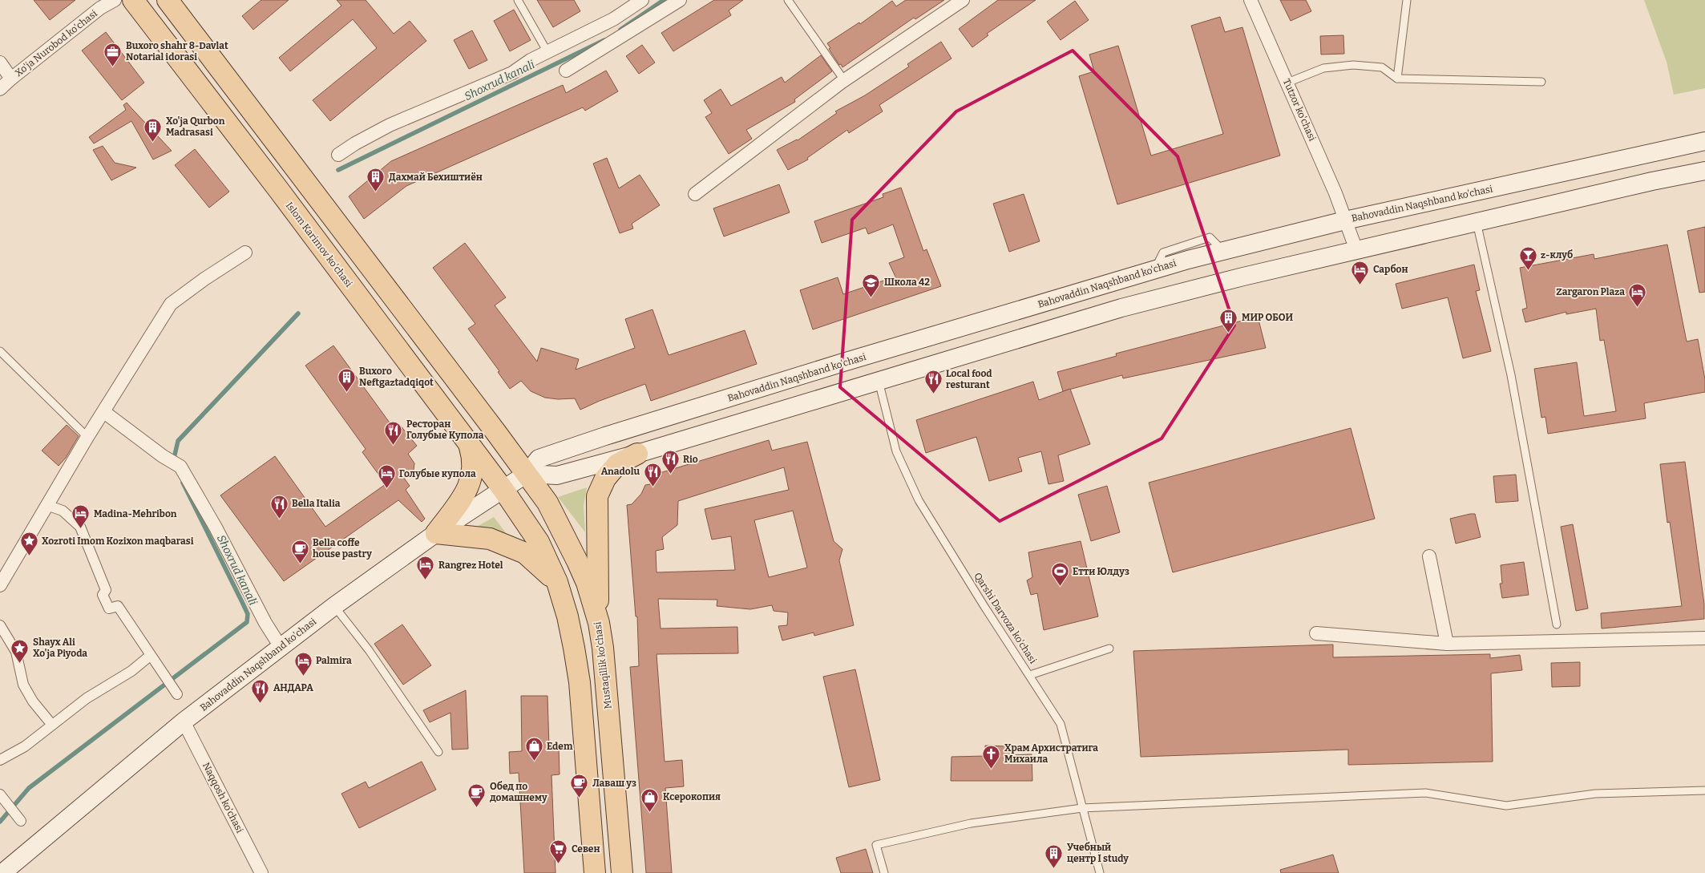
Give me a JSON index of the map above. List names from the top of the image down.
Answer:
{
  "streets": {
    "main road": ["Bahovaddin Naqshband ko'chasi", "Islom Karimov ko'chasi", "Mustaqillik ko'chasi"],
    "street": ["Xo'ja Nurobod ko'chasi", "Tutzor ko'chasi", "Naqqosh ko'chasi"],
    "lane": ["Qarshi Darvoza ko'chasi"]
  },
  "crossings": [
    ["Tutzor ko'chasi", "Bahovaddin Naqshband ko'chasi"],
    ["Bahovaddin Naqshband ko'chasi", "Islom Karimov ko'chasi"],
    ["Bahovaddin Naqshband ko'chasi", "Mustaqillik ko'chasi"],
    ["Bahovaddin Naqshband ko'chasi", "Naqqosh ko'chasi"]
  ],
  "water": ["Shoxrud kanali"],
  "places": {
    "office": ["Buxoro shahr 8-Davlat Notarial idorasi"],
    "building": [
      "Xo'ja Qurbon Madrasasi",
      "Дахмай Бехиштиён",
      "МИР ОБОИ",
      "Buxoro Neftgaztadqiqot",
      "Учебный центр I study"
    ],
    "bar": ["z-клуб"],
    "hotel": [
      "Сарбон",
      "Zargaron Plaza",
      "Голубые купола",
      "Madina-Mehribon",
      "Rangrez Hotel",
      "Palmira"
    ],
    "school or university": ["Школа 42"],
    "restaurant": [
      "Local food resturant",
      "Ресторан Голубые Купола",
      "Rio",
      "Anadolu",
      "Bella Italia",
      "АНДАРА"
    ],
    "place": ["Xozroti Imom Kozixon maqbarasi", "Shayx Ali Xo'ja Piyoda"],
    "cafe": ["Bella coffe house pastry", "Лаваш уз", "Обед по домашнему"],
    "sports": ["Етти Юлдуз"],
    "shop": ["Edem", "Ксерокопия"],
    "church": ["Храм Архистратига Михаила"],
    "supermarket": ["Севен"]
  }
}
